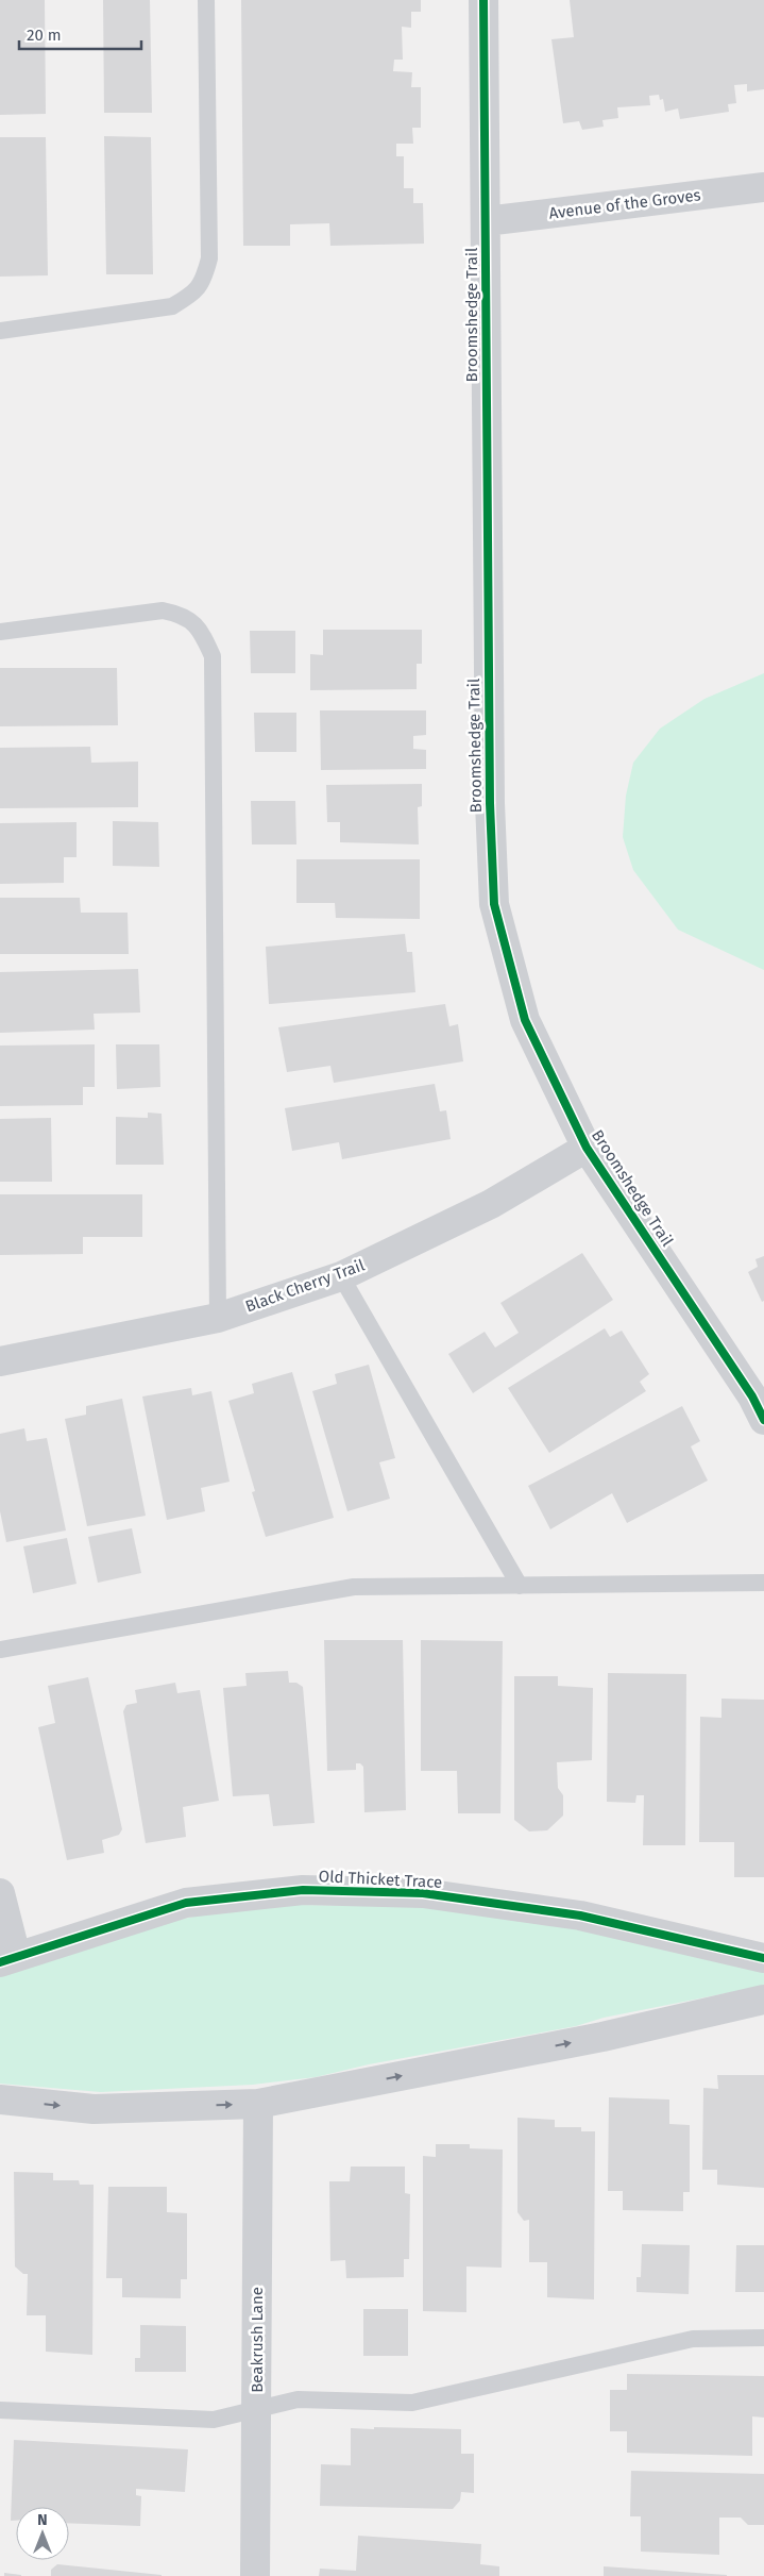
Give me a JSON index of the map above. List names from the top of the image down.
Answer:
{
  "streets": {
    "street": [
      "Avenue of the Groves",
      "Broomshedge Trail",
      "Black Cherry Trail",
      "Old Thicket Trace",
      "Beakrush Lane"
    ]
  },
  "crossings": [
    ["Avenue of the Groves", "Broomshedge Trail"],
    ["Broomshedge Trail", "Black Cherry Trail"]
  ],
  "scale_bar": "20 m",
  "north": "top"
}
